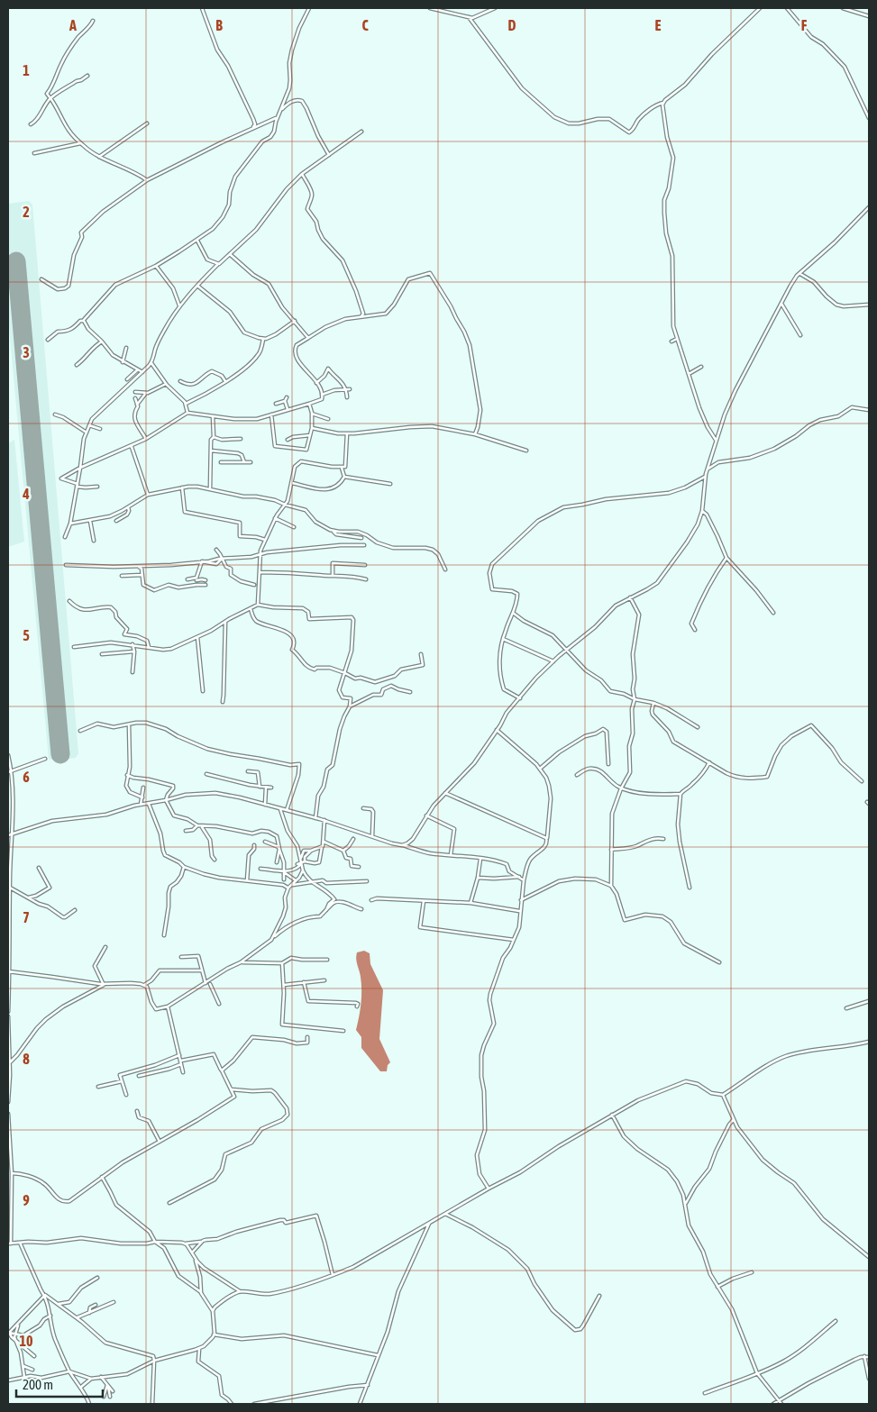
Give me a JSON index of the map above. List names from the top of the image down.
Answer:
{
  "scale_bar": "200 m",
  "grid": {
    "columns": [
      "A",
      "B",
      "C",
      "D",
      "E",
      "F"
    ],
    "rows": [
      "1",
      "2",
      "3",
      "4",
      "5",
      "6",
      "7",
      "8",
      "9",
      "10"
    ]
  }
}
